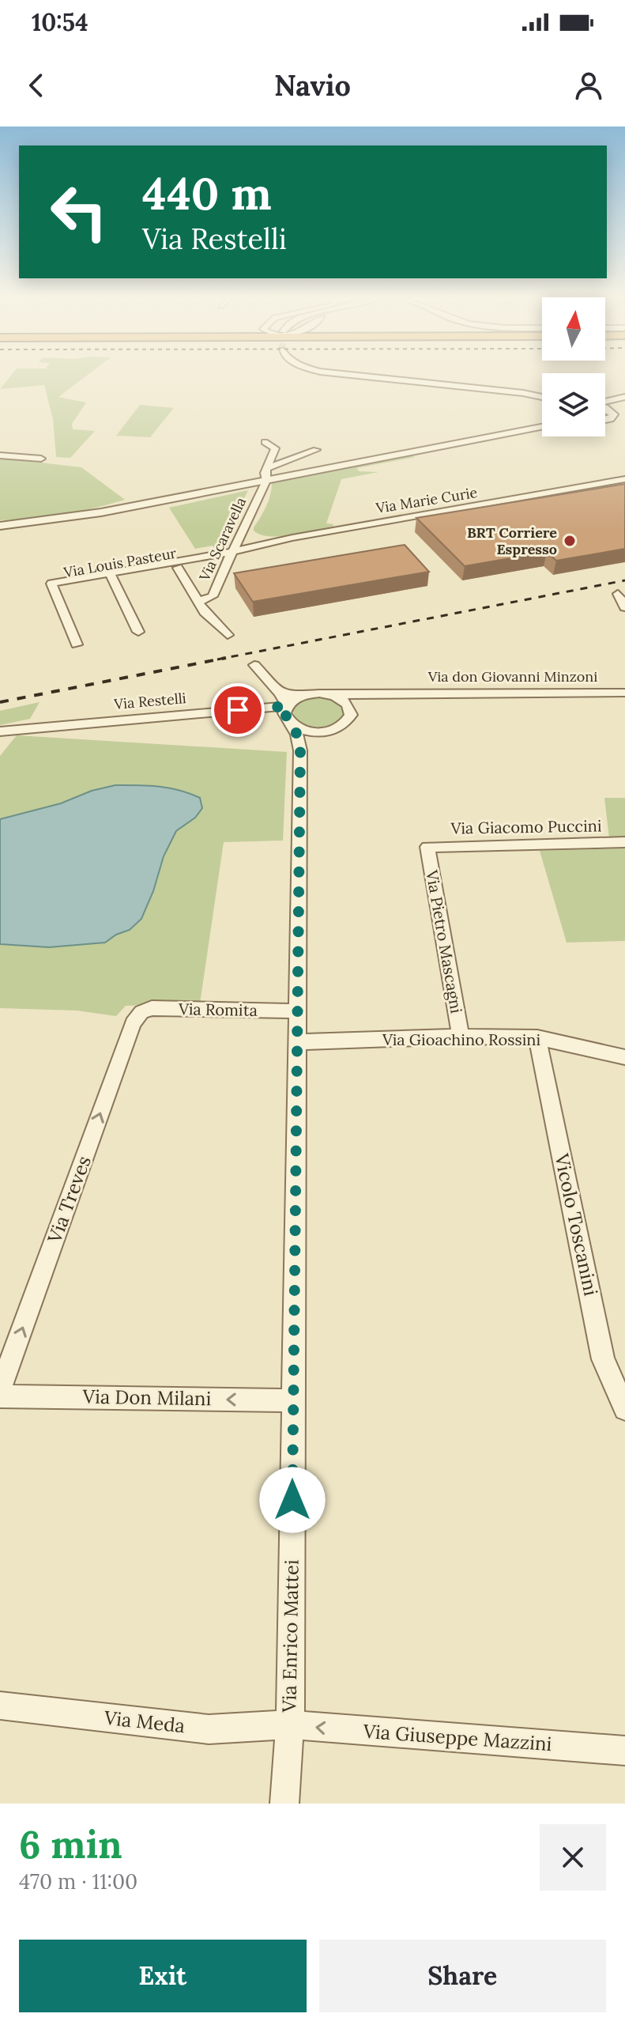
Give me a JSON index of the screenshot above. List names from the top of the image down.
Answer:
{
  "streets": {
    "street": [
      "Via Marie Curie",
      "Via Scaravella",
      "Via Louis Pasteur",
      "Via don Giovanni Minzoni",
      "Via Restelli",
      "Via Giacomo Puccini",
      "Via Pietro Mascagni",
      "Via Romita",
      "Via Gioachino Rossini",
      "Via Treves",
      "Vicolo Toscanini",
      "Via Don Milani",
      "Via Enrico Mattei",
      "Via Meda",
      "Via Giuseppe Mazzini"
    ]
  },
  "crossings": [
    ["Via Marie Curie", "Via Scaravella"],
    ["Via Marie Curie", "Via Louis Pasteur"],
    ["Via Scaravella", "Via Louis Pasteur"],
    ["Via don Giovanni Minzoni", "Via Restelli"],
    ["Via don Giovanni Minzoni", "Via Enrico Mattei"],
    ["Via Restelli", "Via Enrico Mattei"],
    ["Via Giacomo Puccini", "Via Pietro Mascagni"],
    ["Via Pietro Mascagni", "Via Gioachino Rossini"],
    ["Via Romita", "Via Treves"],
    ["Via Romita", "Via Enrico Mattei"],
    ["Via Gioachino Rossini", "Vicolo Toscanini"],
    ["Via Gioachino Rossini", "Via Enrico Mattei"],
    ["Via Don Milani", "Via Enrico Mattei"],
    ["Via Enrico Mattei", "Via Meda"],
    ["Via Enrico Mattei", "Via Giuseppe Mazzini"],
    ["Via Meda", "Via Giuseppe Mazzini"]
  ],
  "one_way": ["Via Treves", "Via Don Milani", "Via Giuseppe Mazzini"],
  "places": ["BRT Corriere Espresso"],
  "north": "top",
  "page": {
    "status": "10:54",
    "header": "Navio",
    "turn": ["440 m", "Via Restelli"],
    "heading": ["6 min", "470 m · 11:00"],
    "buttons": ["Exit", "Share"]
  }
}
